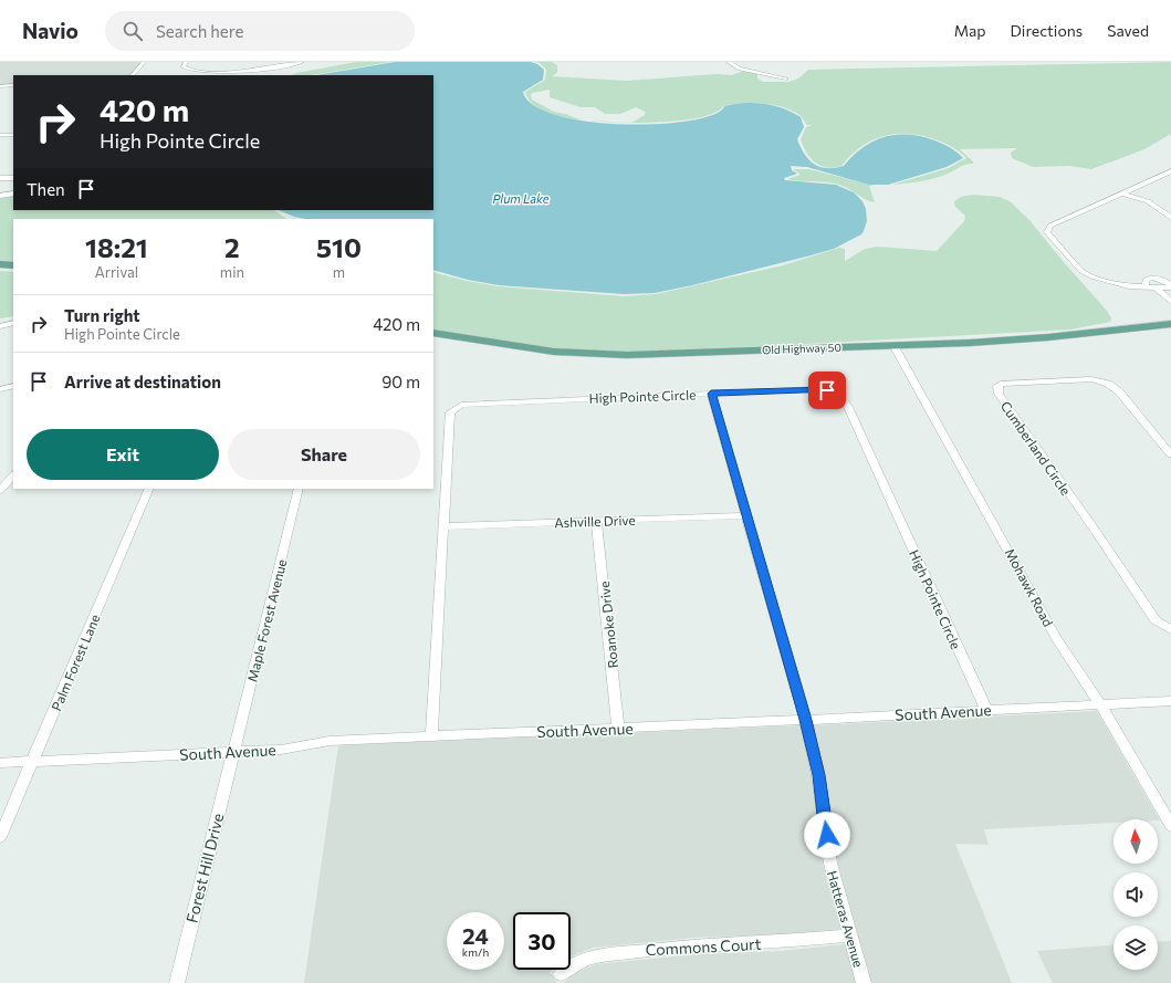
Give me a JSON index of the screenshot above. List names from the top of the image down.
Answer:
{
  "streets": {
    "main road": ["Old Highway 50"],
    "street": [
      "High Pointe Circle",
      "Cumberland Circle",
      "Ashville Drive",
      "Mohawk Road",
      "Maple Forest Avenue",
      "Roanoke Drive",
      "Palm Forest Lane",
      "South Avenue",
      "Forest Hill Drive",
      "Hatteras Avenue",
      "Commons Court"
    ]
  },
  "crossings": [
    ["Old Highway 50", "Mohawk Road"],
    ["High Pointe Circle", "Ashville Drive"],
    ["High Pointe Circle", "South Avenue"],
    ["High Pointe Circle", "Hatteras Avenue"],
    ["Ashville Drive", "Roanoke Drive"],
    ["Ashville Drive", "Hatteras Avenue"],
    ["Mohawk Road", "South Avenue"],
    ["Maple Forest Avenue", "South Avenue"],
    ["Maple Forest Avenue", "Forest Hill Drive"],
    ["Roanoke Drive", "South Avenue"],
    ["Palm Forest Lane", "South Avenue"],
    ["South Avenue", "Forest Hill Drive"],
    ["South Avenue", "Hatteras Avenue"],
    ["Hatteras Avenue", "Commons Court"]
  ],
  "water": ["Plum Lake"],
  "north": "top",
  "page": {
    "header": "Navio",
    "search": "Search here",
    "nav": ["Map", "Directions", "Saved"],
    "turn": ["420 m", "High Pointe Circle"],
    "then": "Then",
    "eta": [
      "18:21",
      "Arrival",
      "2",
      "min",
      "510",
      "m"
    ],
    "list": [
      {
        "name": "Turn right",
        "note": "High Pointe Circle",
        "value": "420 m"
      },
      {
        "name": "Arrive at destination",
        "value": "90 m"
      }
    ],
    "buttons": ["Exit", "Share"],
    "speed": "24 km/h",
    "limit": "30"
  }
}
